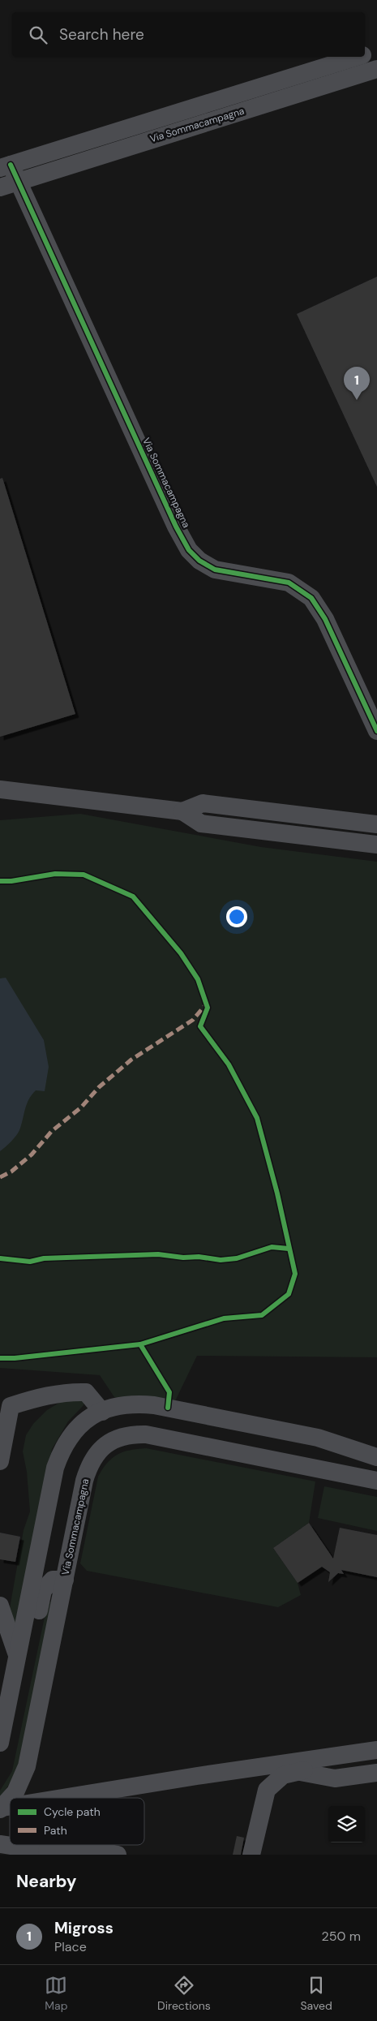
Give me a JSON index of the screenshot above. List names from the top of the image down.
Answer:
{
  "streets": {
    "street": ["Via Sommacampagna"]
  },
  "legend": ["Cycle path", "Path"],
  "page": {
    "search": "Search here",
    "pins": "1",
    "heading": "Nearby",
    "list": [
      {
        "mark": "1",
        "name": "Migross",
        "note": "Place",
        "value": "250 m"
      }
    ],
    "nav": ["Map", "Directions", "Saved"]
  }
}
